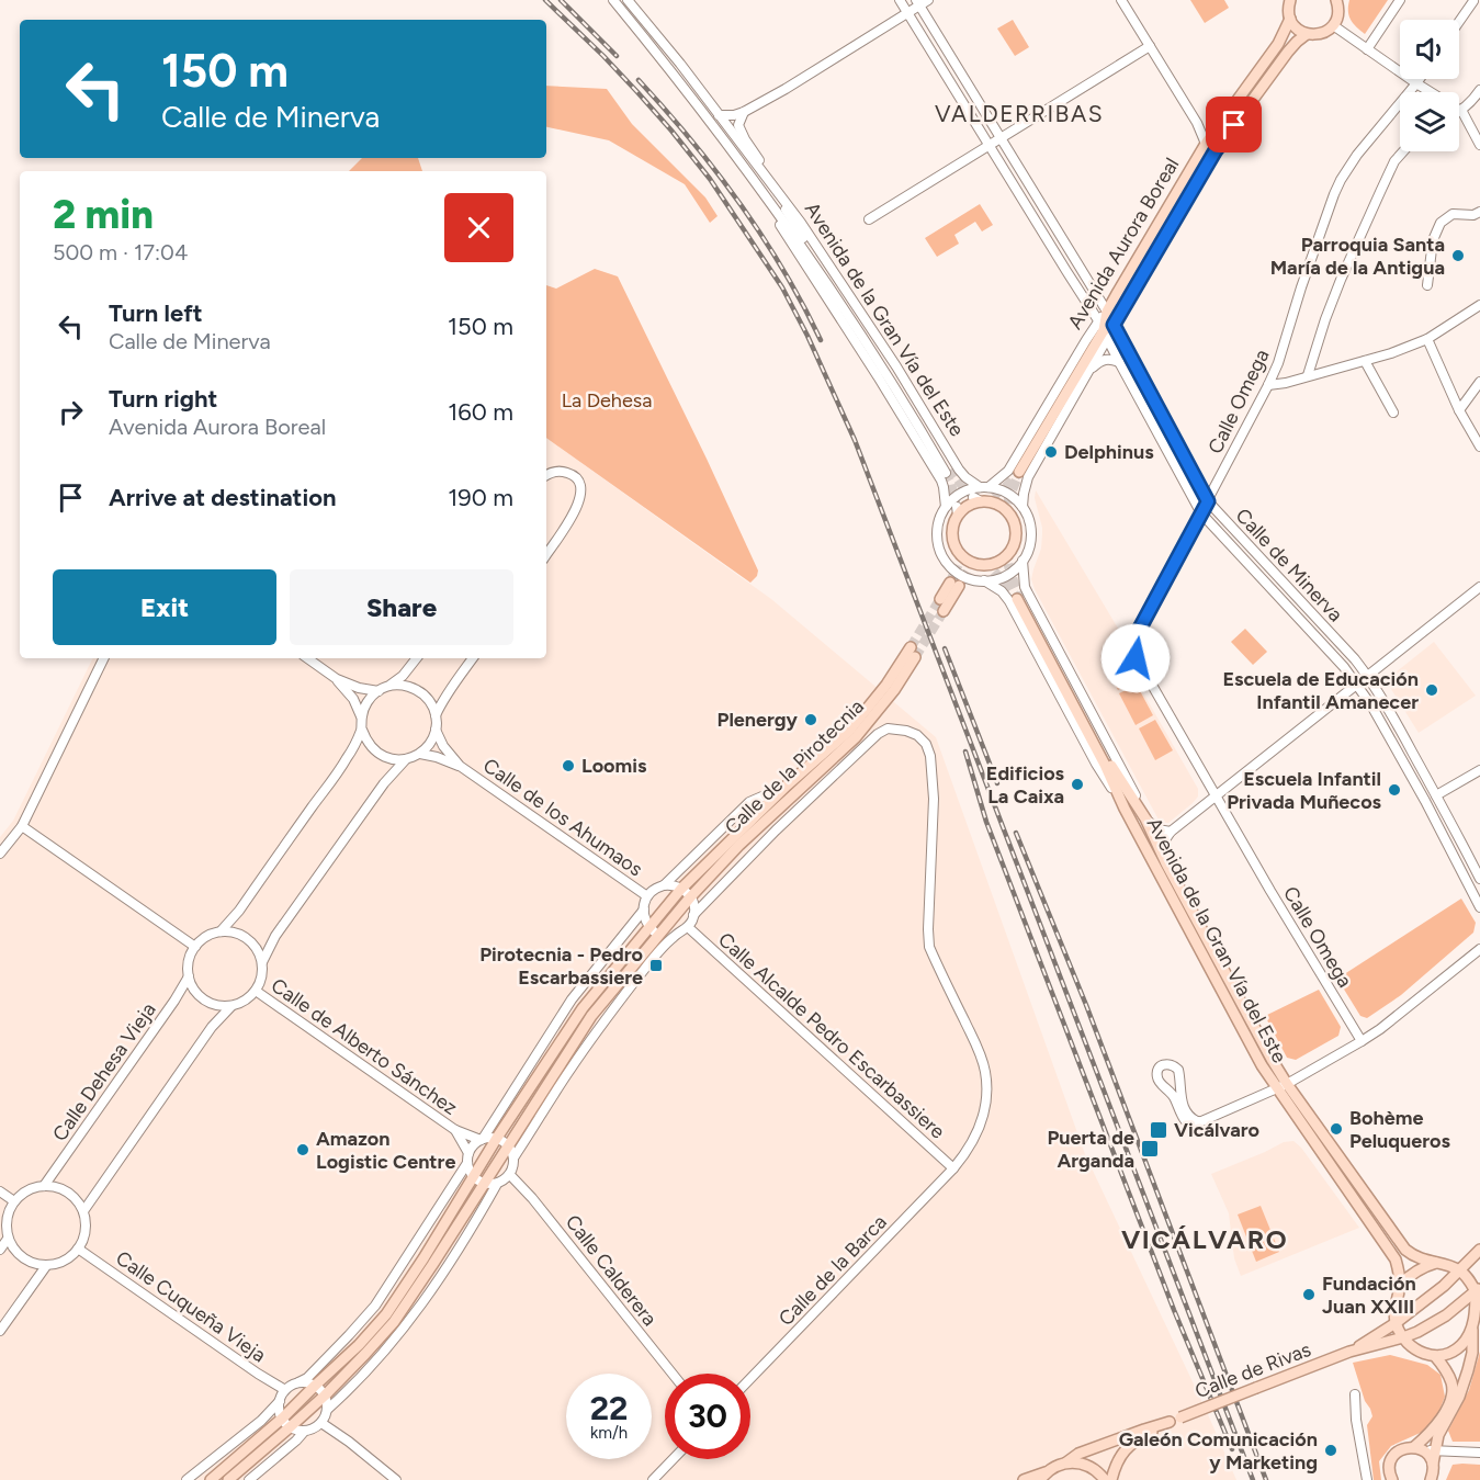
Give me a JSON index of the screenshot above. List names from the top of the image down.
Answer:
{
  "streets": {
    "main road": [
      "Avenida Aurora Boreal",
      "Avenida de la Gran Vía del Este",
      "Calle de la Pirotecnia",
      "Calle de Rivas"
    ],
    "street": [
      "Calle Omega",
      "Calle de Minerva",
      "Calle de los Ahumaos",
      "Calle Alcalde Pedro Escarbassiere",
      "Calle de Alberto Sánchez",
      "Calle Dehesa Vieja",
      "Calle Calderera",
      "Calle de la Barca",
      "Calle Cuqueña Vieja"
    ]
  },
  "crossings": [
    ["Avenida Aurora Boreal", "Avenida de la Gran Vía del Este"],
    ["Avenida Aurora Boreal", "Calle de Minerva"],
    ["Avenida de la Gran Vía del Este", "Calle de Rivas"],
    ["Calle Omega", "Calle de Minerva"],
    ["Calle de la Pirotecnia", "Calle de los Ahumaos"],
    ["Calle de la Pirotecnia", "Calle Alcalde Pedro Escarbassiere"],
    ["Calle de la Pirotecnia", "Calle Calderera"],
    ["Calle de la Pirotecnia", "Calle de la Barca"],
    ["Calle Alcalde Pedro Escarbassiere", "Calle de la Barca"],
    ["Calle de Alberto Sánchez", "Calle Dehesa Vieja"],
    ["Calle Dehesa Vieja", "Calle Cuqueña Vieja"]
  ],
  "districts": ["VALDERRIBAS", "VICÁLVARO"],
  "parks": ["La Dehesa"],
  "places": {
    "other": [
      "Parroquia Santa María de la Antigua",
      "Delphinus",
      "Escuela de Educación Infantil Amanecer",
      "Plenergy",
      "Loomis",
      "Edificios La Caixa",
      "Escuela Infantil Privada Muñecos",
      "Bohème Peluqueros",
      "Amazon Logistic Centre",
      "Fundación Juan XXIII",
      "Galeón Comunicación y Marketing"
    ],
    "transit": ["Pirotecnia - Pedro Escarbassiere", "Vicálvaro", "Puerta de Arganda"]
  },
  "page": {
    "turn": ["150 m", "Calle de Minerva"],
    "heading": ["2 min", "500 m · 17:04"],
    "list": [
      {
        "name": "Turn left",
        "note": "Calle de Minerva",
        "value": "150 m"
      },
      {
        "name": "Turn right",
        "note": "Avenida Aurora Boreal",
        "value": "160 m"
      },
      {
        "name": "Arrive at destination",
        "value": "190 m"
      }
    ],
    "buttons": ["Exit", "Share"],
    "speed": "22 km/h",
    "limit": "30"
  }
}
